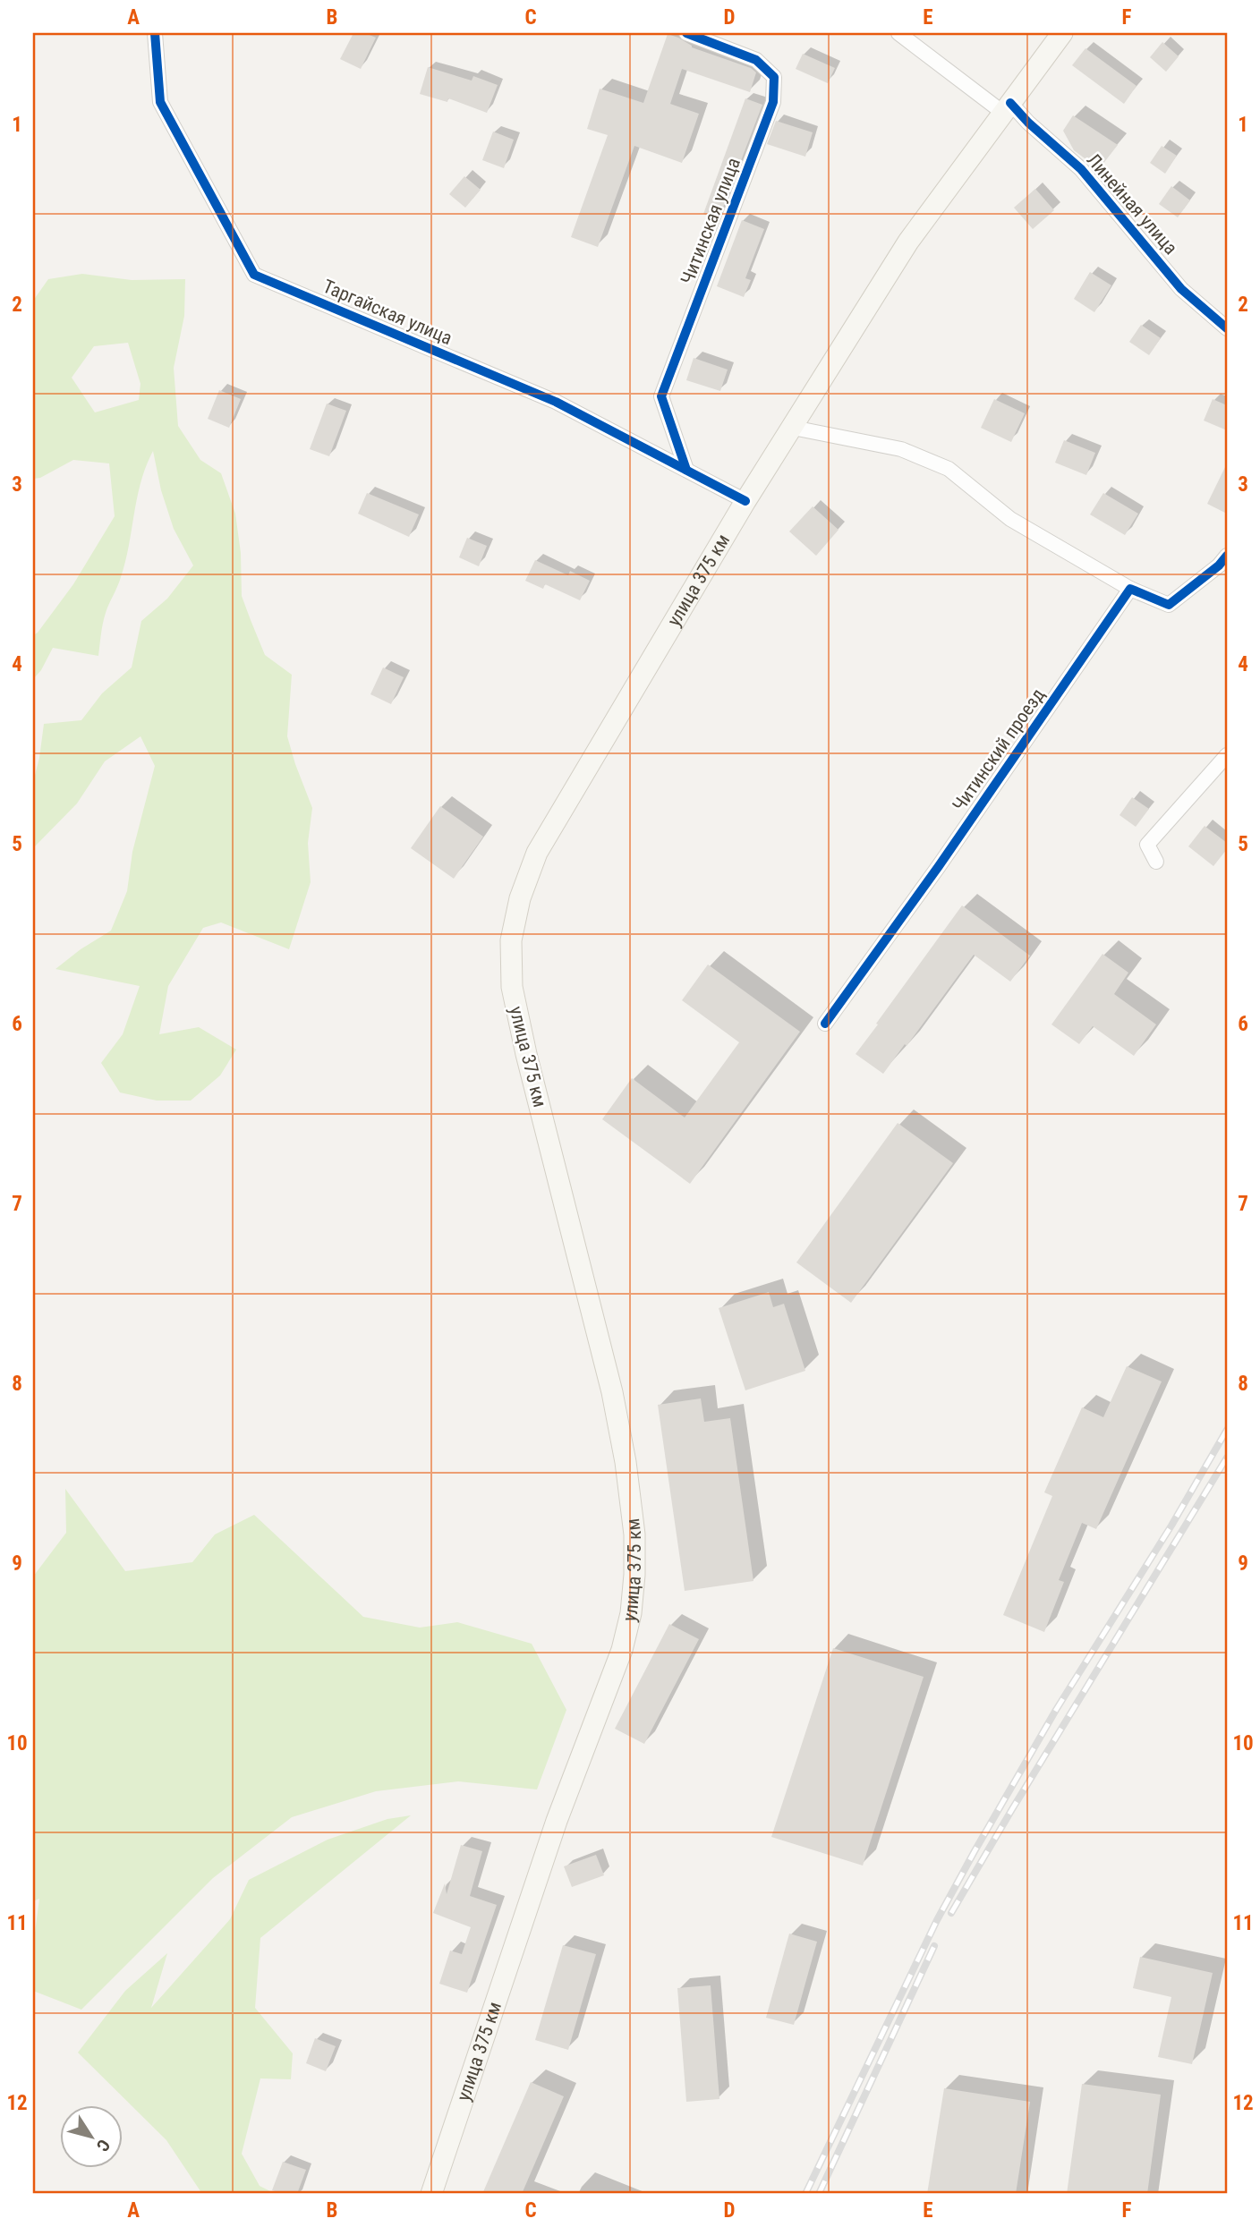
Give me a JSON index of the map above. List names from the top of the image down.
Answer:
{
  "streets": {
    "main road": ["улица 375 км"],
    "street": [
      "Линейная улица",
      "Читинская улица",
      "Таргайская улица",
      "Читинский проезд"
    ]
  },
  "crossings": [
    ["Линейная улица", "улица 375 км"],
    ["Читинская улица", "Таргайская улица"],
    ["Таргайская улица", "улица 375 км"]
  ],
  "north": "bottom right",
  "grid": {
    "columns": [
      "A",
      "B",
      "C",
      "D",
      "E",
      "F"
    ],
    "rows": [
      "1",
      "2",
      "3",
      "4",
      "5",
      "6",
      "7",
      "8",
      "9",
      "10",
      "11",
      "12"
    ]
  }
}
